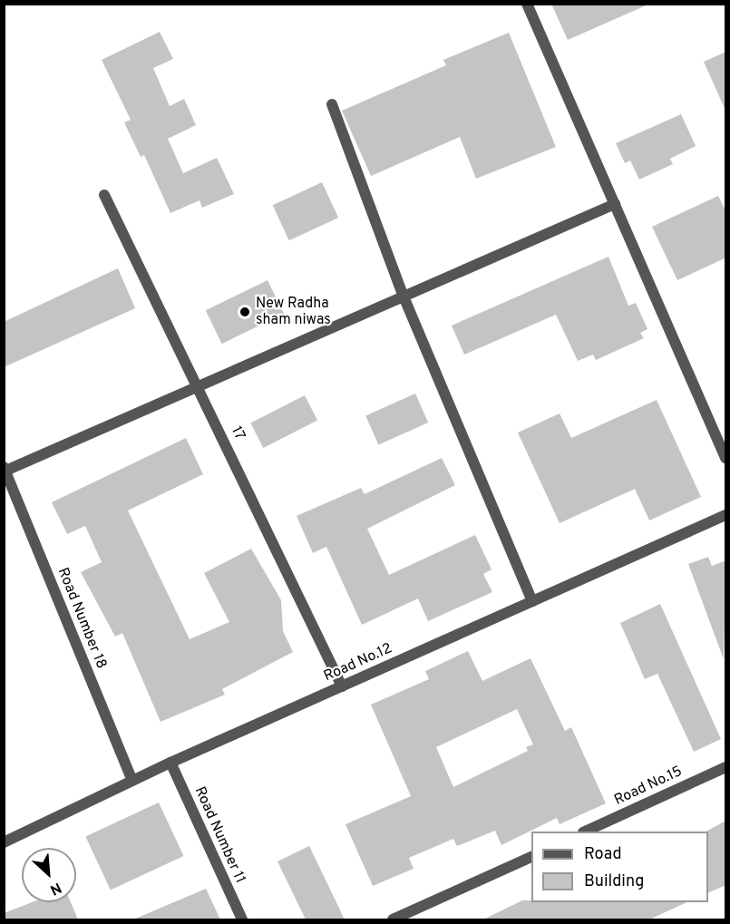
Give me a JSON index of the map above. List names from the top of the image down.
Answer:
{
  "streets": {
    "street": [
      "17",
      "Road Number 18",
      "Road No.12",
      "Road No.15",
      "Road Number 11"
    ]
  },
  "crossings": [
    ["17", "Road No.12"],
    ["Road Number 18", "Road No.12"],
    ["Road No.12", "Road Number 11"]
  ],
  "places": ["New Radha sham niwas"],
  "legend": ["Road", "Building"],
  "north": "bottom right"
}
